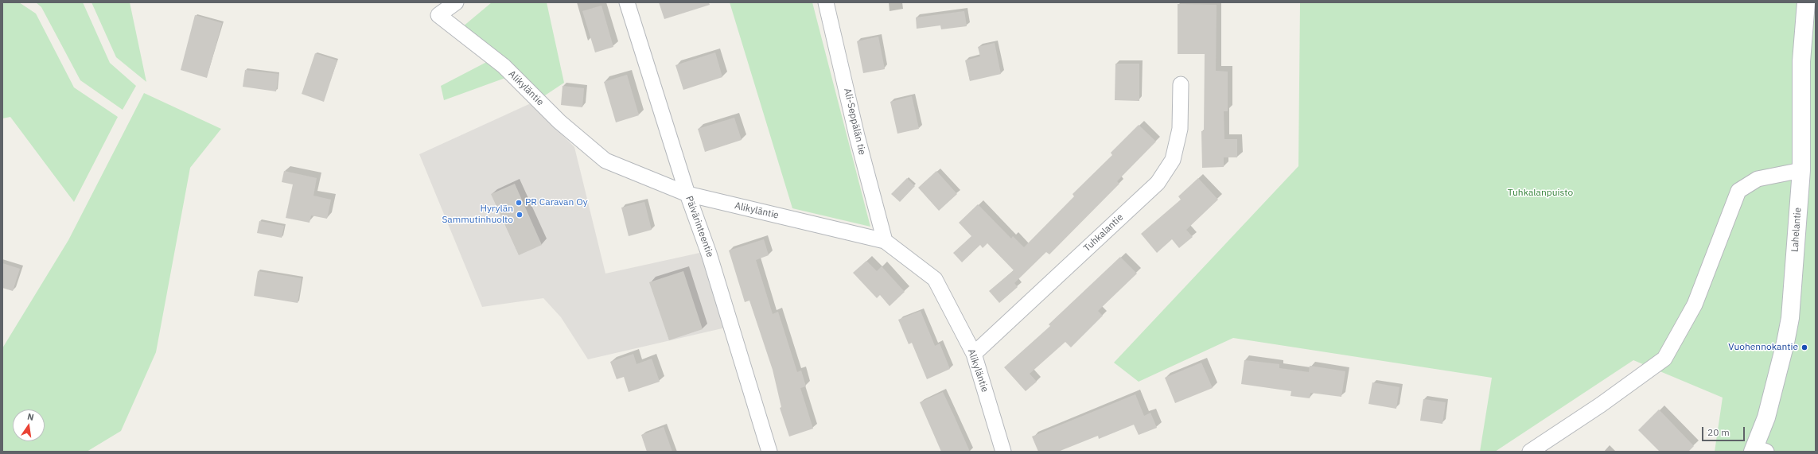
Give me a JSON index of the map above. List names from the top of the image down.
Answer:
{
  "streets": {
    "main road": ["Lahelantie"],
    "street": [
      "Alikyläntie",
      "Ali-Seppälän tie",
      "Päivärinteentie",
      "Tuhkalantie"
    ]
  },
  "crossings": [
    ["Alikyläntie", "Ali-Seppälän tie"],
    ["Alikyläntie", "Päivärinteentie"],
    ["Alikyläntie", "Tuhkalantie"]
  ],
  "parks": ["Tuhkalanpuisto"],
  "places": ["PR Caravan Oy", "Hyrylän Sammutinhuolto", "Vuohennokantie"],
  "scale_bar": "20 m",
  "north": "top"
}
